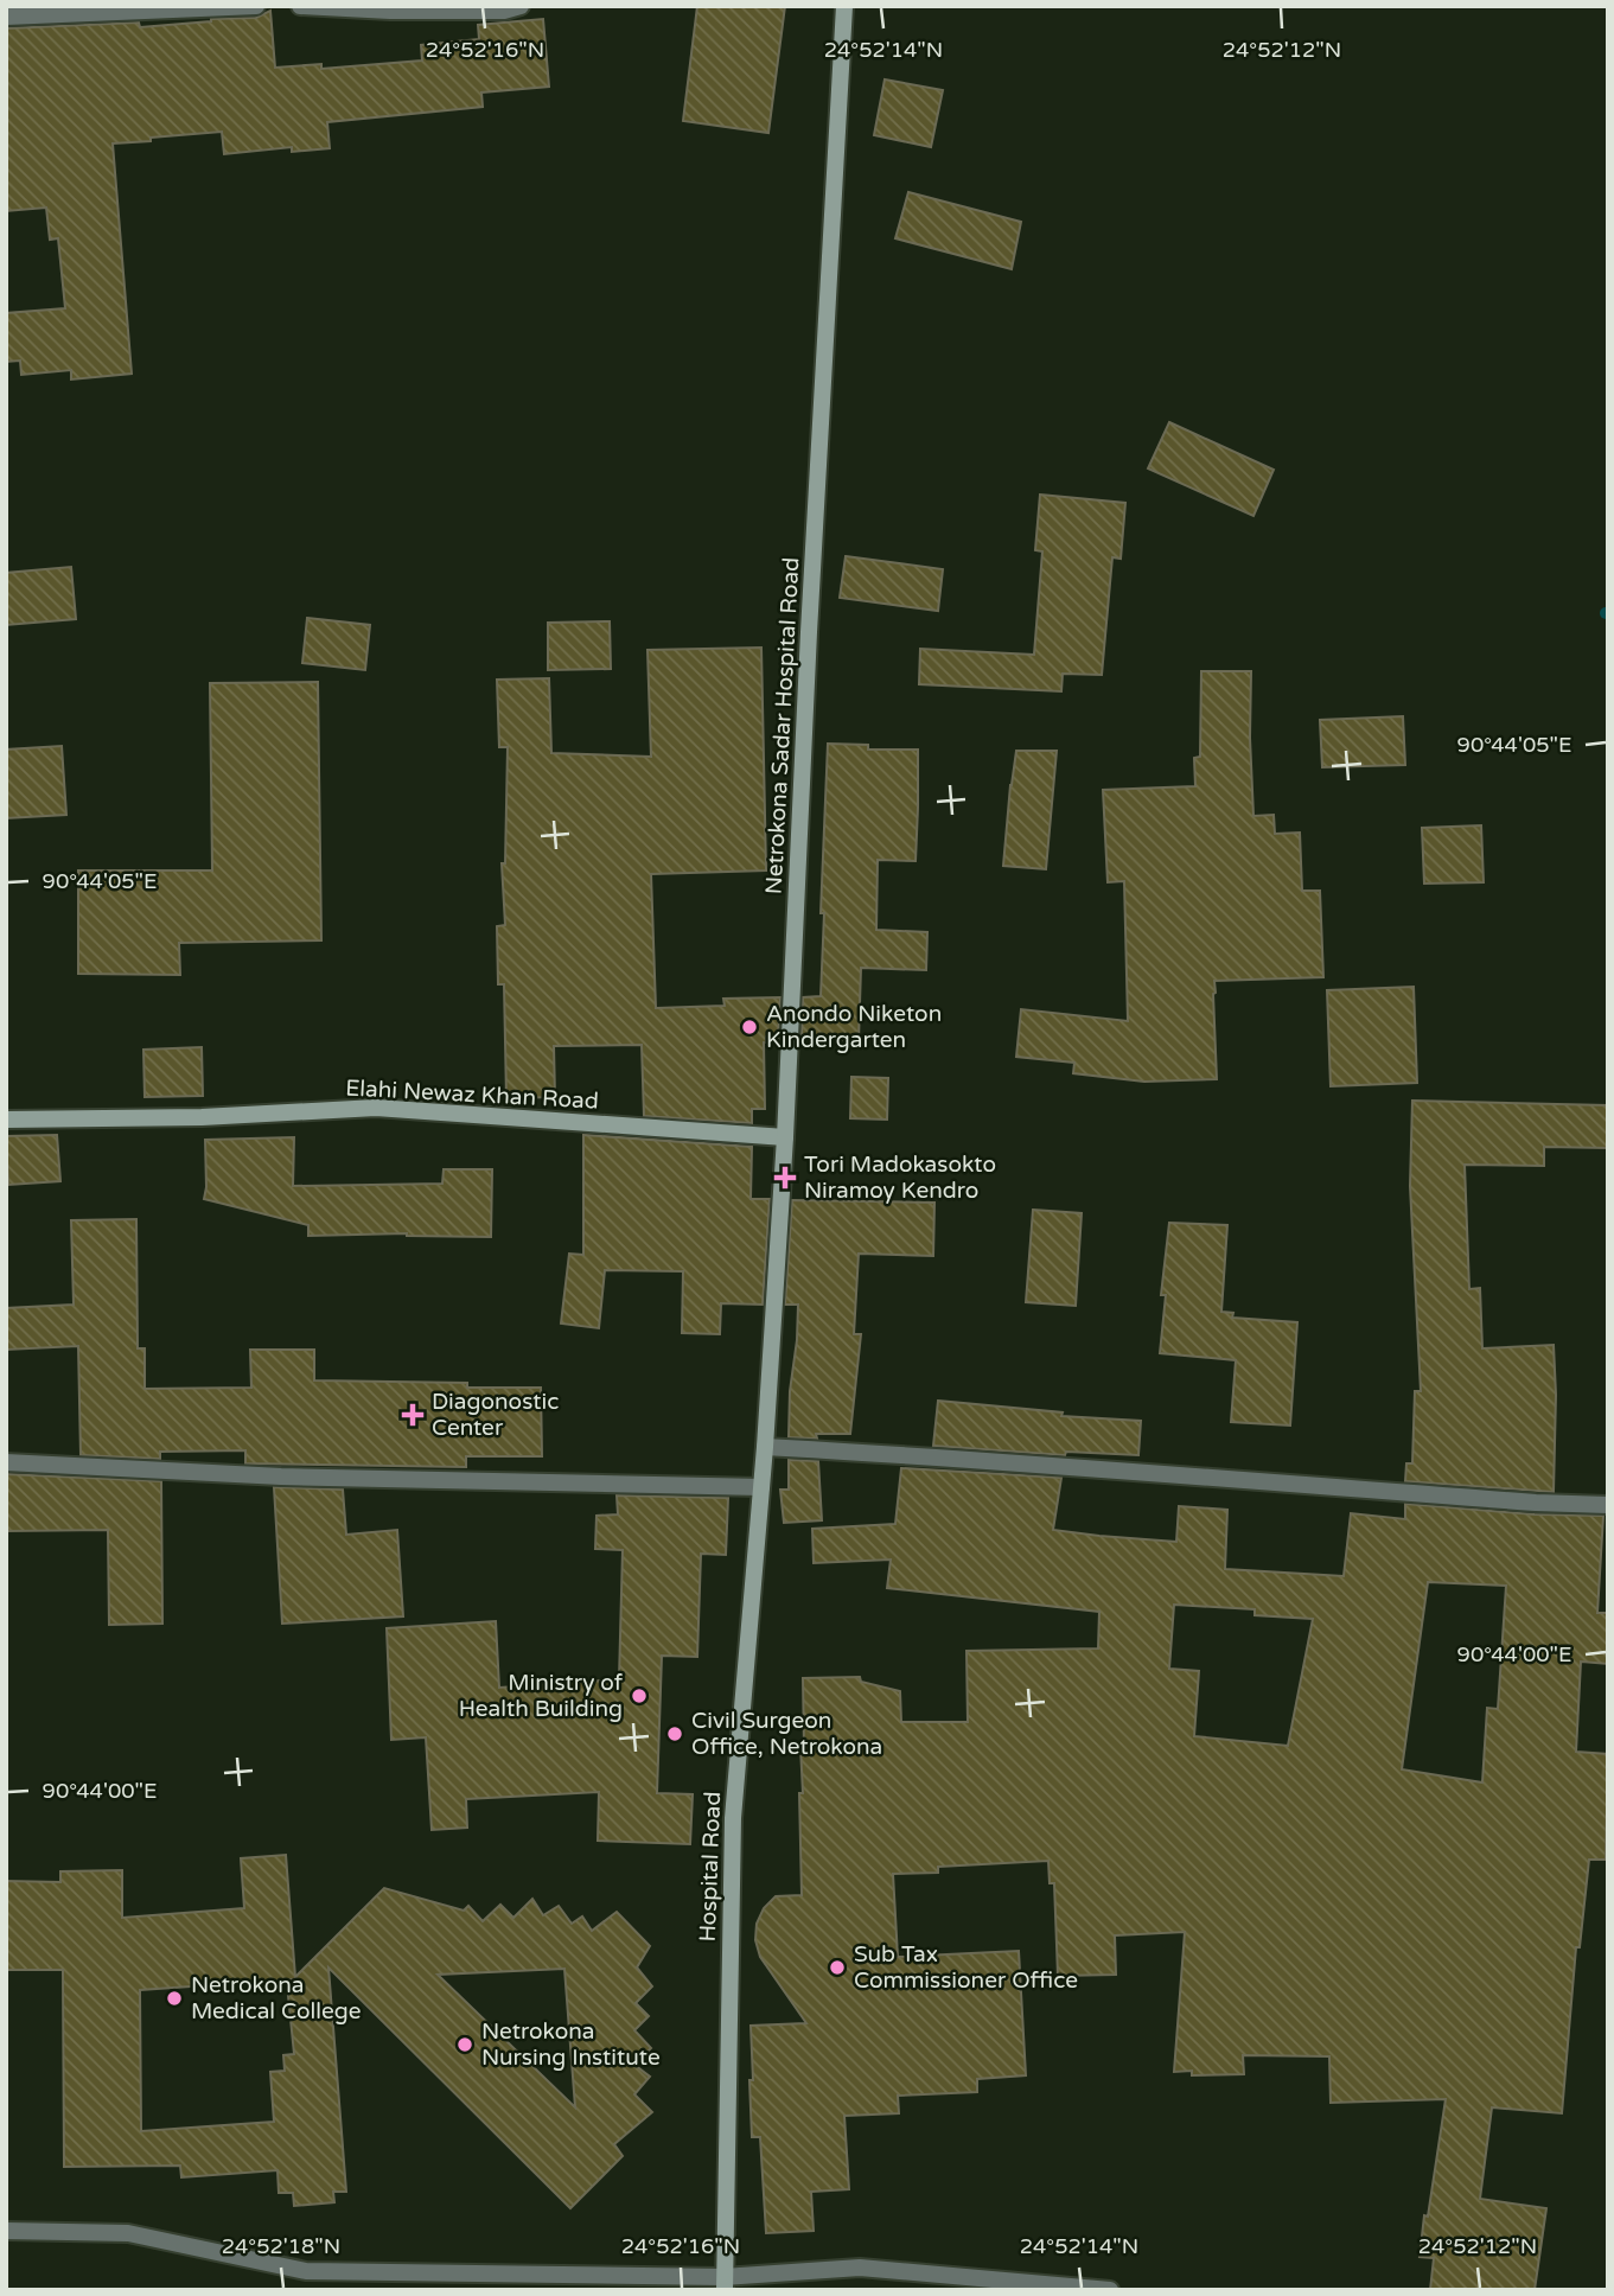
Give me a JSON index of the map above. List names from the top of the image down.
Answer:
{
  "streets": {
    "street": ["Netrokona Sadar Hospital Road", "Elahi Newaz Khan Road", "Hospital Road"]
  },
  "crossings": [
    ["Netrokona Sadar Hospital Road", "Elahi Newaz Khan Road"],
    ["Netrokona Sadar Hospital Road", "Hospital Road"]
  ],
  "places": {
    "other": [
      "Anondo Niketon Kindergarten",
      "Ministry of Health Building",
      "Civil Surgeon Office, Netrokona",
      "Sub Tax Commissioner Office",
      "Netrokona Medical College",
      "Netrokona Nursing Institute"
    ],
    "health": ["Tori Madokasokto Niramoy Kendro", "Diagonostic Center"]
  },
  "coordinates": [
    "24°52'16\"N",
    "24°52'14\"N",
    "24°52'12\"N",
    "90°44'05\"E",
    "90°44'00\"E",
    "24°52'18\"N"
  ]
}
